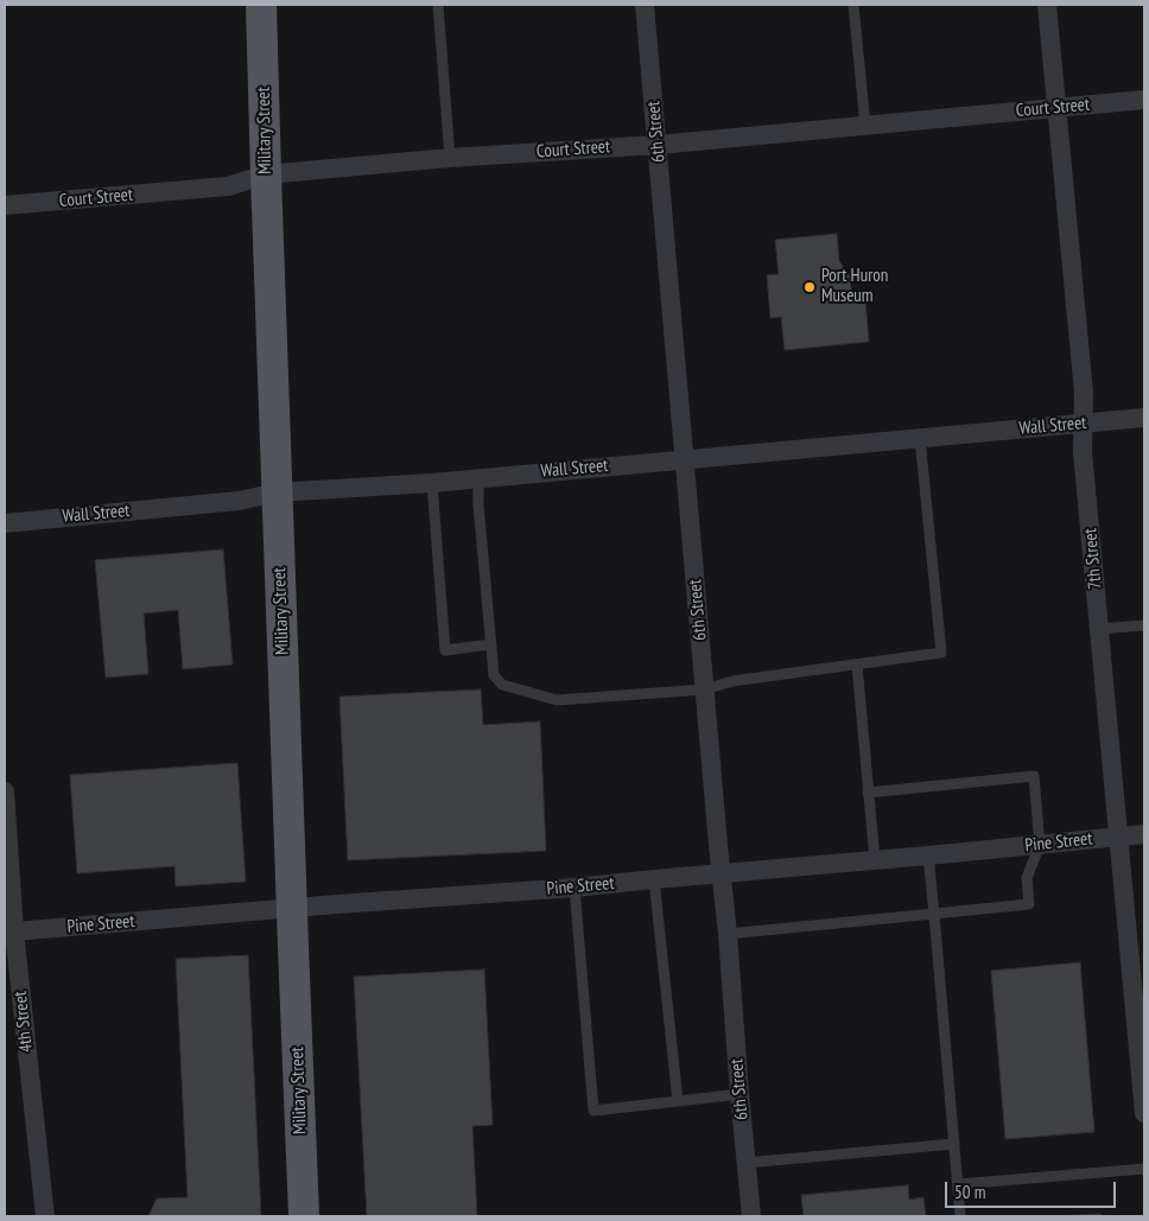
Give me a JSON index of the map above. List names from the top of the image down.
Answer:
{
  "streets": {
    "main road": ["Military Street"],
    "street": [
      "Court Street",
      "6th Street",
      "Wall Street",
      "7th Street",
      "Pine Street",
      "4th Street"
    ]
  },
  "crossings": [
    ["Court Street", "Military Street"],
    ["Court Street", "6th Street"],
    ["Court Street", "7th Street"],
    ["Military Street", "Wall Street"],
    ["Military Street", "Pine Street"],
    ["6th Street", "Wall Street"],
    ["6th Street", "Pine Street"],
    ["Wall Street", "7th Street"],
    ["7th Street", "Pine Street"],
    ["Pine Street", "4th Street"]
  ],
  "places": ["Port Huron Museum"],
  "scale_bar": "50 m"
}
